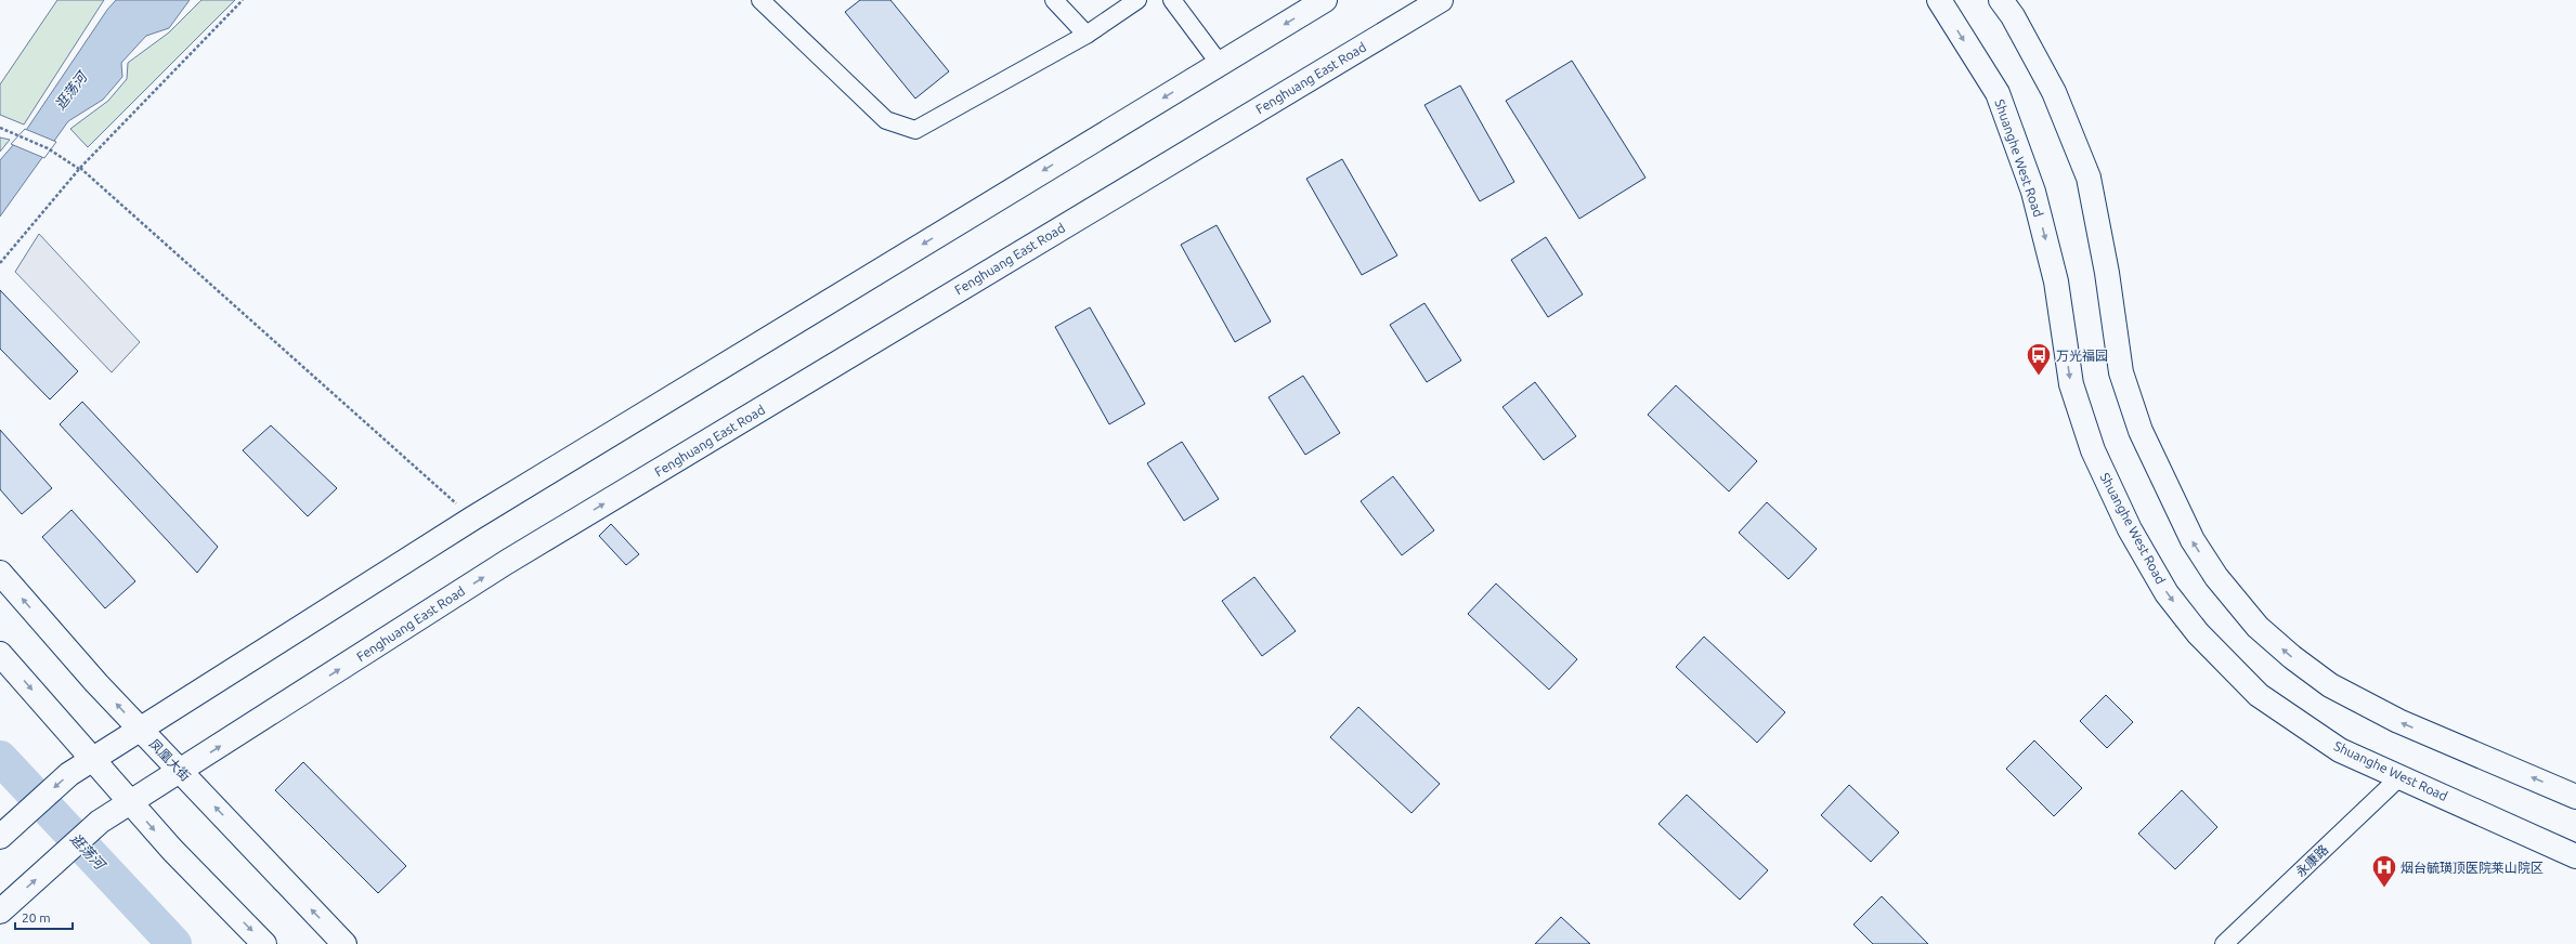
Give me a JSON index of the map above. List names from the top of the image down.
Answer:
{
  "streets": {
    "street": [
      "Fenghuang East Road",
      "Shuanghe West Road",
      "凤凰大街",
      "永康路"
    ]
  },
  "crossings": [
    ["Fenghuang East Road", "凤凰大街"],
    ["Shuanghe West Road", "永康路"]
  ],
  "water": ["逛荡河"],
  "places": {
    "bus stop": ["万光福园"],
    "hospital": ["烟台毓璜顶医院莱山院区"]
  },
  "scale_bar": "20 m"
}
